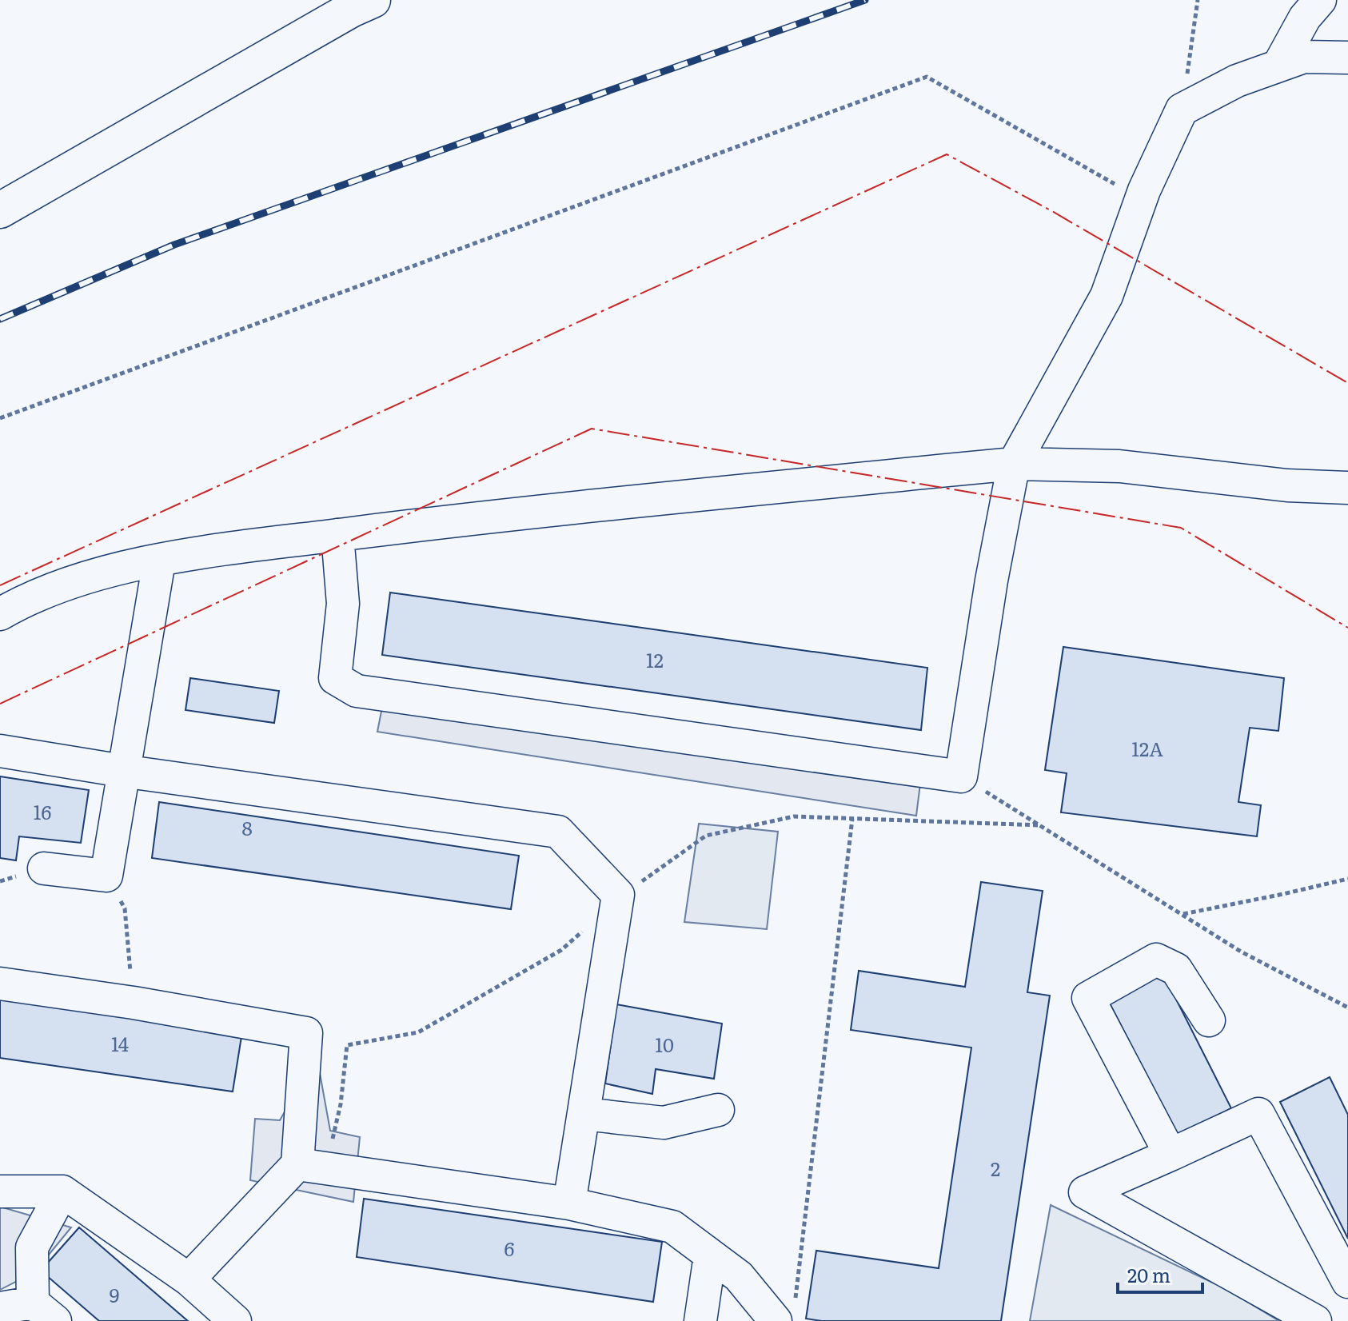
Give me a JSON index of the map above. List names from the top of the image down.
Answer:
{
  "house_numbers": [
    "12",
    "12А",
    "16",
    "8",
    "14",
    "10",
    "2",
    "6",
    "9"
  ],
  "scale_bar": "20 m"
}
